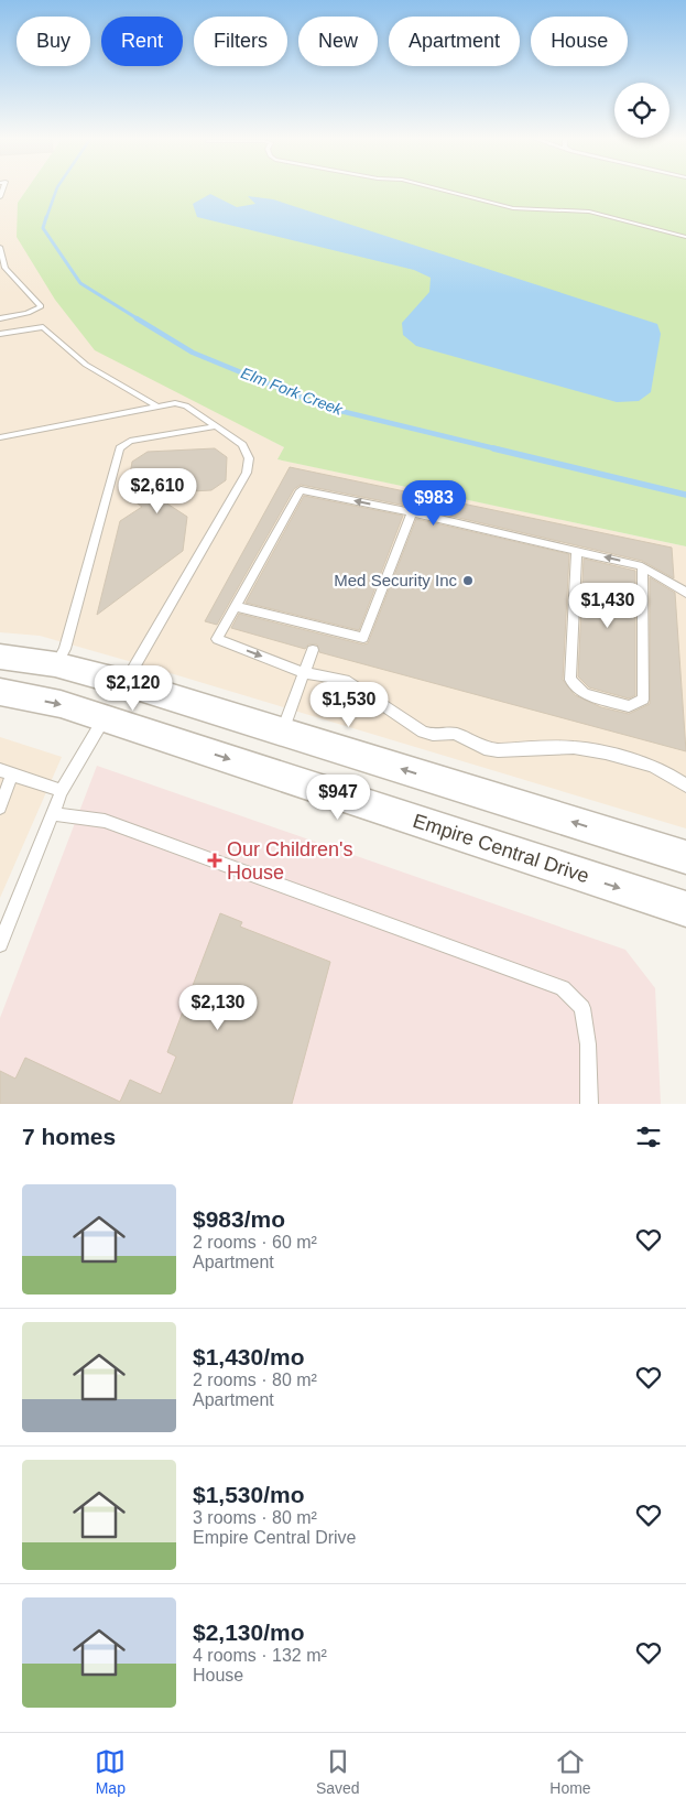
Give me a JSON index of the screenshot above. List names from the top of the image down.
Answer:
{
  "streets": {
    "street": ["Empire Central Drive"]
  },
  "water": ["Elm Fork Creek"],
  "places": {
    "other": ["Med Security Inc"],
    "health": ["Our Children's House"]
  },
  "page": {
    "chip": [
      "Buy",
      "Rent",
      "Filters",
      "New",
      "Apartment",
      "House"
    ],
    "price": [
      "$2,610",
      "$983",
      "$1,430",
      "$2,120",
      "$1,530",
      "$947",
      "$2,130"
    ],
    "heading": "7 homes",
    "list": [
      {
        "name": "$983/mo",
        "note": "2 rooms · 60 m² · Apartment"
      },
      {
        "name": "$1,430/mo",
        "note": "2 rooms · 80 m² · Apartment"
      },
      {
        "name": "$1,530/mo",
        "note": "3 rooms · 80 m² · Empire Central Drive"
      },
      {
        "name": "$2,130/mo",
        "note": "4 rooms · 132 m² · House"
      }
    ],
    "tabs": ["Map", "Saved", "Home"]
  }
}
